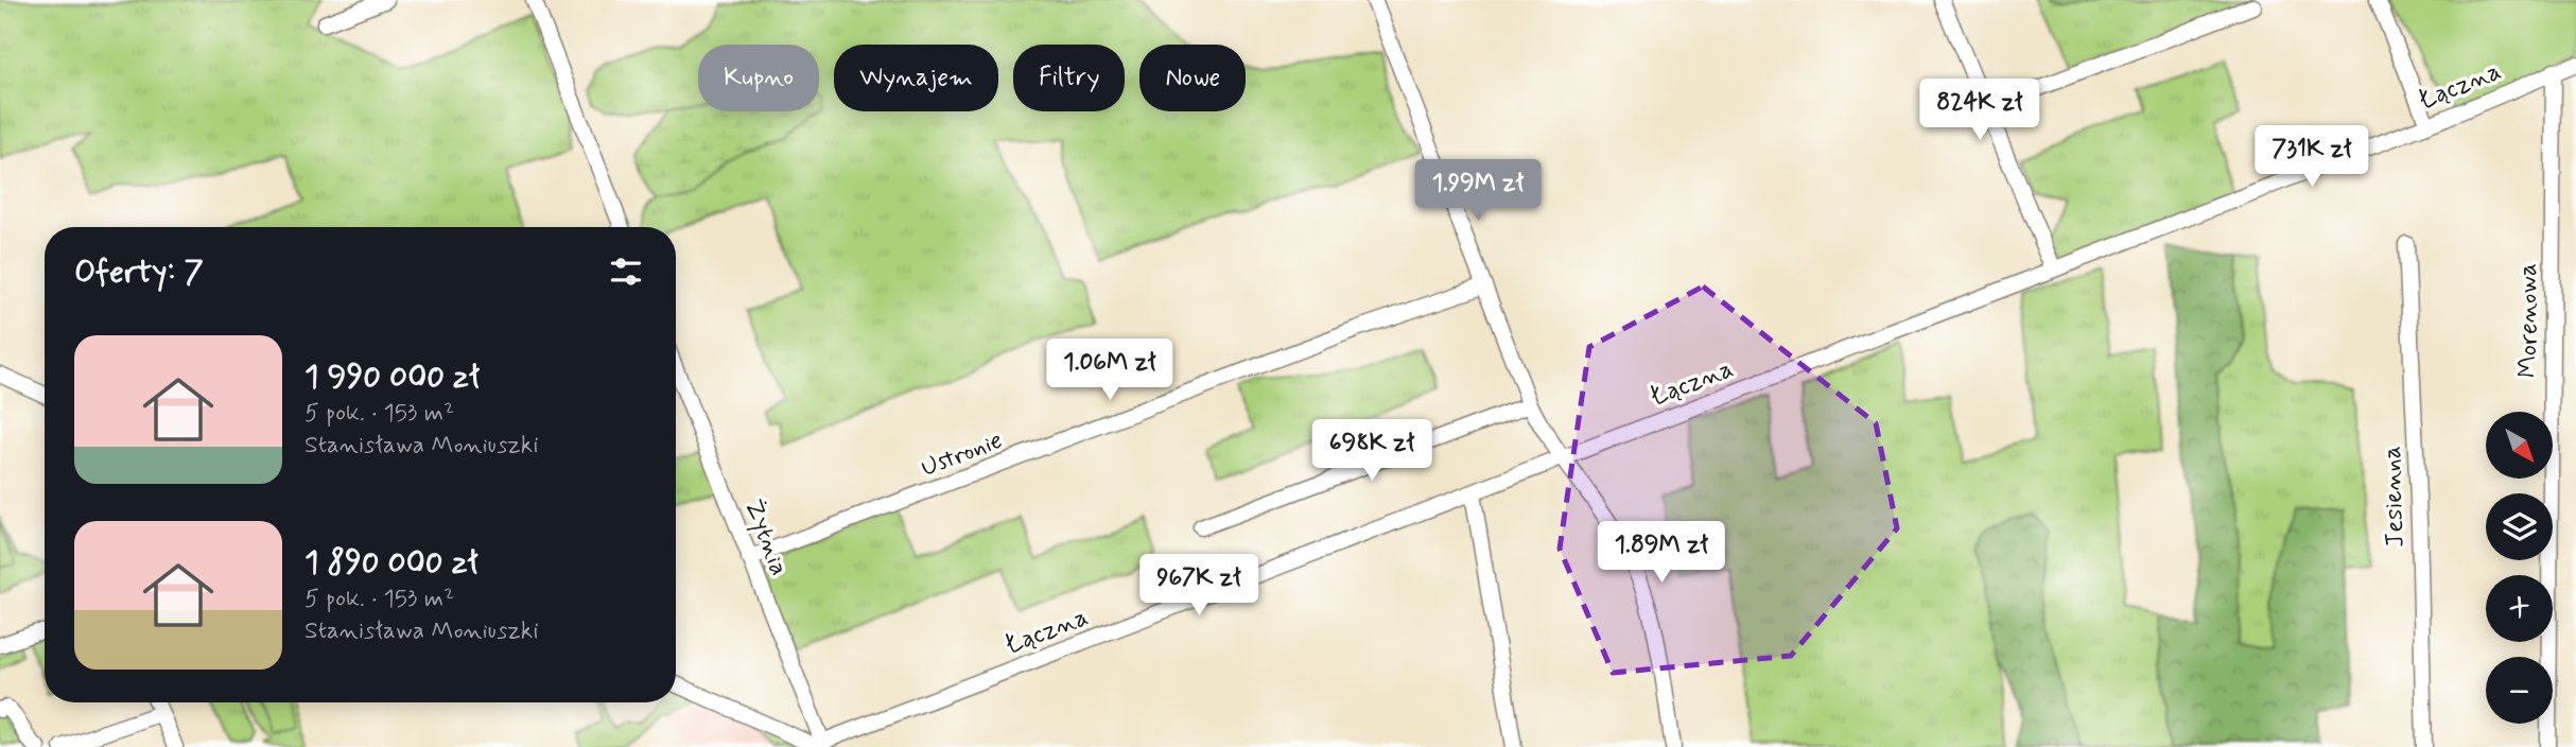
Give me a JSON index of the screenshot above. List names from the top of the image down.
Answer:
{
  "streets": {
    "street": [
      "Łączna",
      "Morenowa",
      "Ustronie",
      "Jesienna",
      "Żytnia"
    ]
  },
  "crossings": [
    ["Łączna", "Morenowa"],
    ["Łączna", "Żytnia"],
    ["Ustronie", "Żytnia"]
  ],
  "north": "bottom right",
  "page": {
    "chip": [
      "Kupno",
      "Wynajem",
      "Filtry",
      "Nowe"
    ],
    "price": [
      "824K zł",
      "731K zł",
      "1.99M zł",
      "1.06M zł",
      "698K zł",
      "1.89M zł",
      "967K zł"
    ],
    "heading": "Oferty: 7",
    "list": [
      {
        "name": "1 990 000 zł",
        "note": "5 pok. · 153 m² · Stanisława Moniuszki"
      },
      {
        "name": "1 890 000 zł",
        "note": "5 pok. · 153 m² · Stanisława Moniuszki"
      }
    ],
    "map_buttons": ["+", "−"]
  }
}
